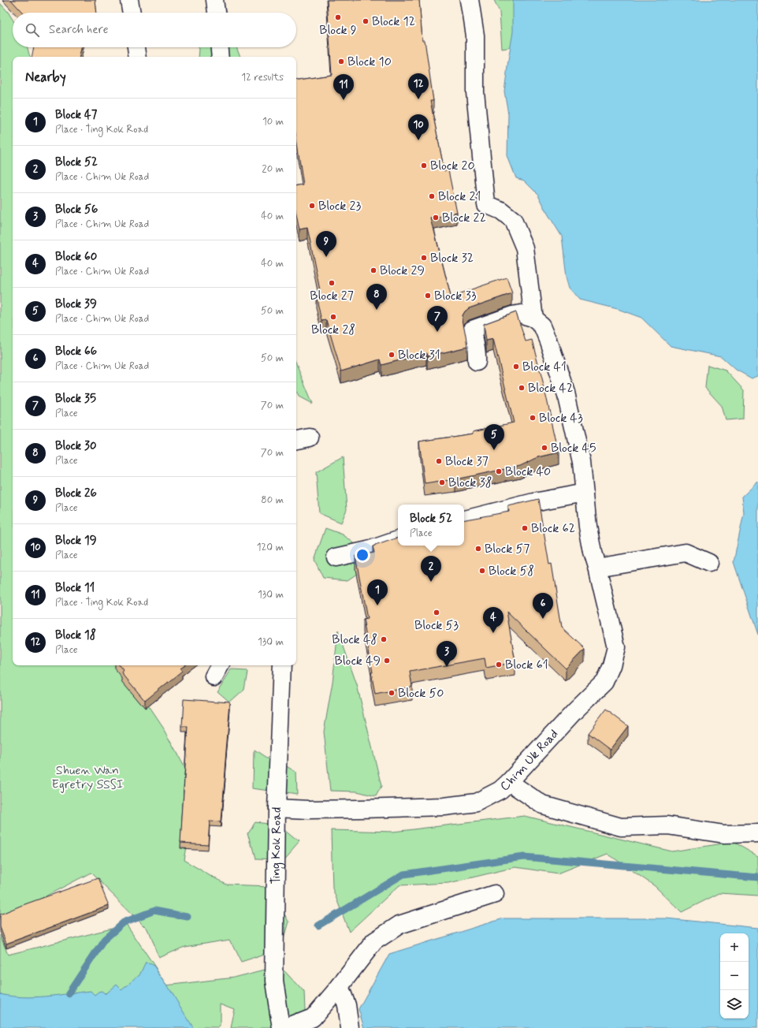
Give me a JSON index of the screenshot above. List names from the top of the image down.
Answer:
{
  "streets": {
    "street": ["Chim Uk Road", "Ting Kok Road"]
  },
  "crossings": [
    ["Chim Uk Road", "Ting Kok Road"]
  ],
  "parks": ["Shuen Wan Egretry SSSI"],
  "places": [
    "Block 9",
    "Block 12",
    "Block 10",
    "Block 20",
    "Block 21",
    "Block 23",
    "Block 22",
    "Block 32",
    "Block 29",
    "Block 27",
    "Block 33",
    "Block 28",
    "Block 31",
    "Block 41",
    "Block 42",
    "Block 43",
    "Block 45",
    "Block 37",
    "Block 40",
    "Block 38",
    "Block 62",
    "Block 57",
    "Block 58",
    "Block 53",
    "Block 48",
    "Block 49",
    "Block 61",
    "Block 50"
  ],
  "page": {
    "search": "Search here",
    "heading": ["Nearby", "12 results"],
    "pins": [
      "12",
      "11",
      "10",
      "9",
      "8",
      "7",
      "5",
      "2",
      "1",
      "6",
      "4",
      "3"
    ],
    "list": [
      {
        "mark": "1",
        "name": "Block 47",
        "note": "Place · Ting Kok Road",
        "value": "10 m"
      },
      {
        "mark": "2",
        "name": "Block 52",
        "note": "Place · Chim Uk Road",
        "value": "20 m"
      },
      {
        "mark": "3",
        "name": "Block 56",
        "note": "Place · Chim Uk Road",
        "value": "40 m"
      },
      {
        "mark": "4",
        "name": "Block 60",
        "note": "Place · Chim Uk Road",
        "value": "40 m"
      },
      {
        "mark": "5",
        "name": "Block 39",
        "note": "Place · Chim Uk Road",
        "value": "50 m"
      },
      {
        "mark": "6",
        "name": "Block 66",
        "note": "Place · Chim Uk Road",
        "value": "50 m"
      },
      {
        "mark": "7",
        "name": "Block 35",
        "note": "Place",
        "value": "70 m"
      },
      {
        "mark": "8",
        "name": "Block 30",
        "note": "Place",
        "value": "70 m"
      },
      {
        "mark": "9",
        "name": "Block 26",
        "note": "Place",
        "value": "80 m"
      },
      {
        "mark": "10",
        "name": "Block 19",
        "note": "Place",
        "value": "120 m"
      },
      {
        "mark": "11",
        "name": "Block 11",
        "note": "Place · Ting Kok Road",
        "value": "130 m"
      },
      {
        "mark": "12",
        "name": "Block 18",
        "note": "Place",
        "value": "130 m"
      }
    ],
    "popup": ["Block 52", "Place"],
    "map_buttons": ["+", "−"]
  }
}
